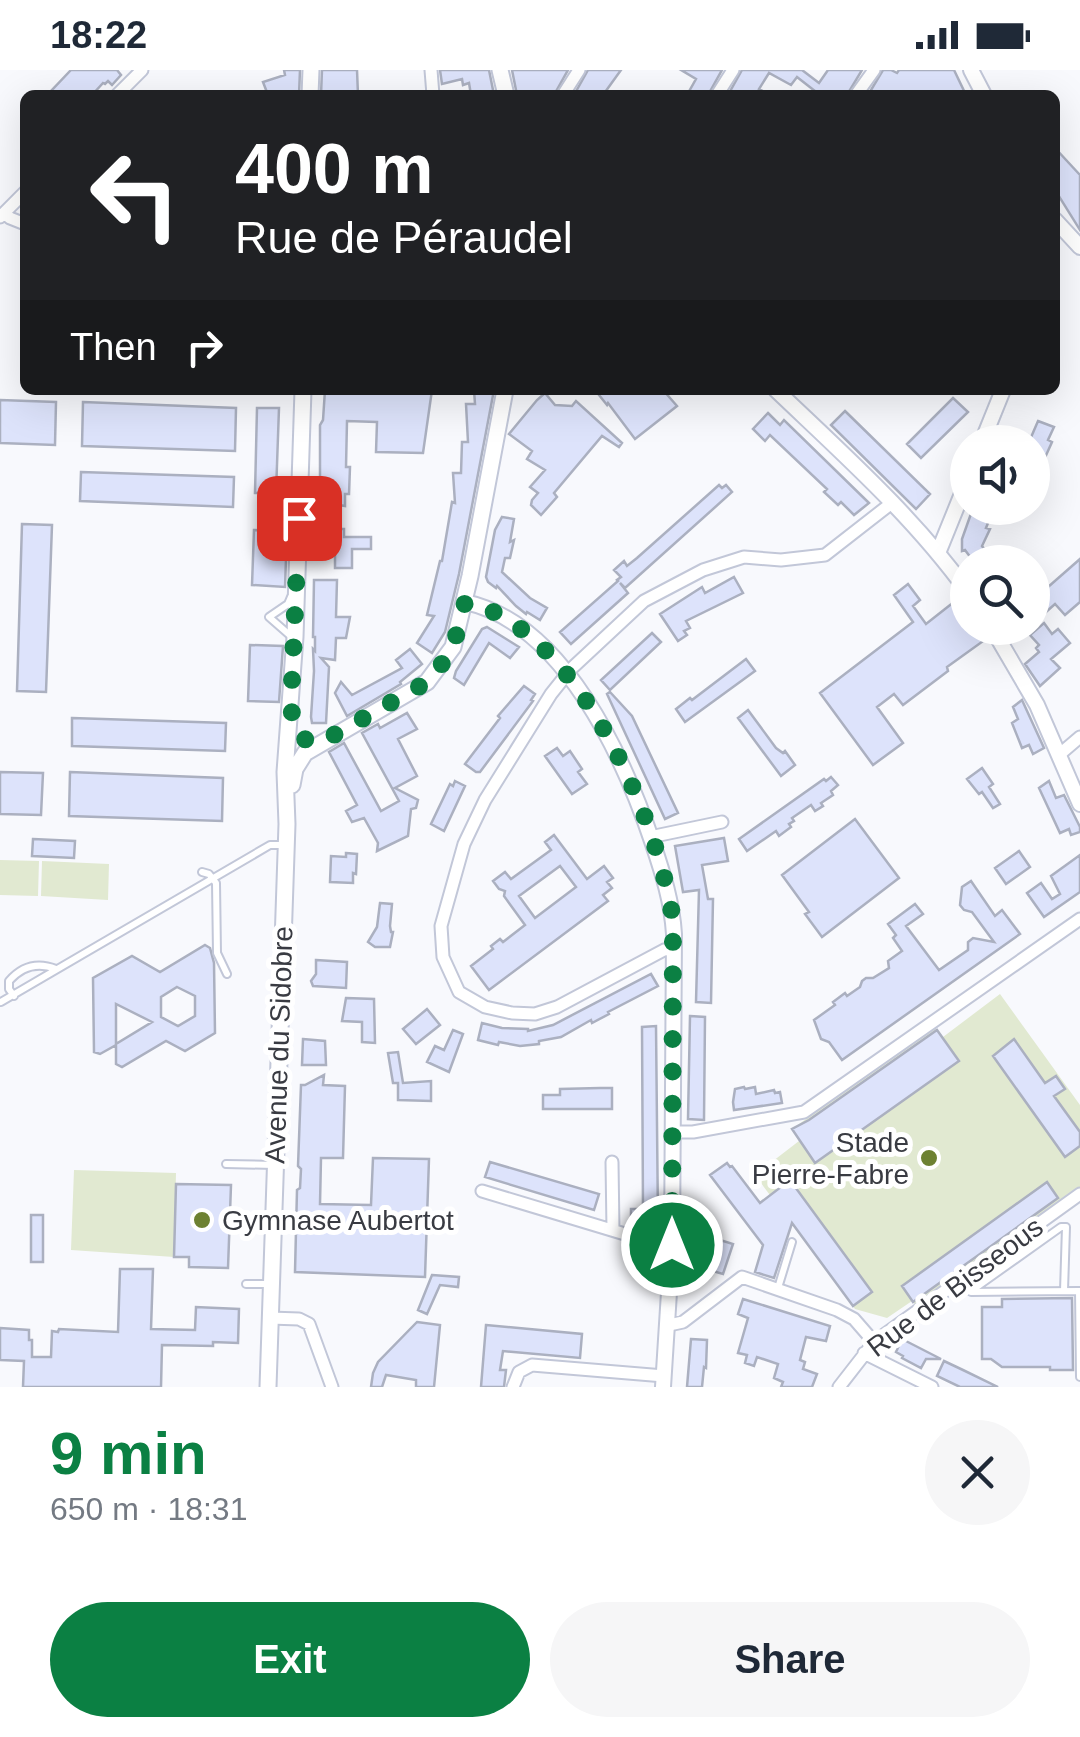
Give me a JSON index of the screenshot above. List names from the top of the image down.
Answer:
{
  "streets": {
    "main road": ["Avenue du Sidobre"],
    "street": ["Rue de Bisseous"]
  },
  "places": ["Stade Pierre-Fabre", "Gymnase Aubertot"],
  "page": {
    "status": "18:22",
    "turn": ["400 m", "Rue de Péraudel"],
    "then": "Then",
    "heading": ["9 min", "650 m · 18:31"],
    "buttons": ["Exit", "Share"]
  }
}
